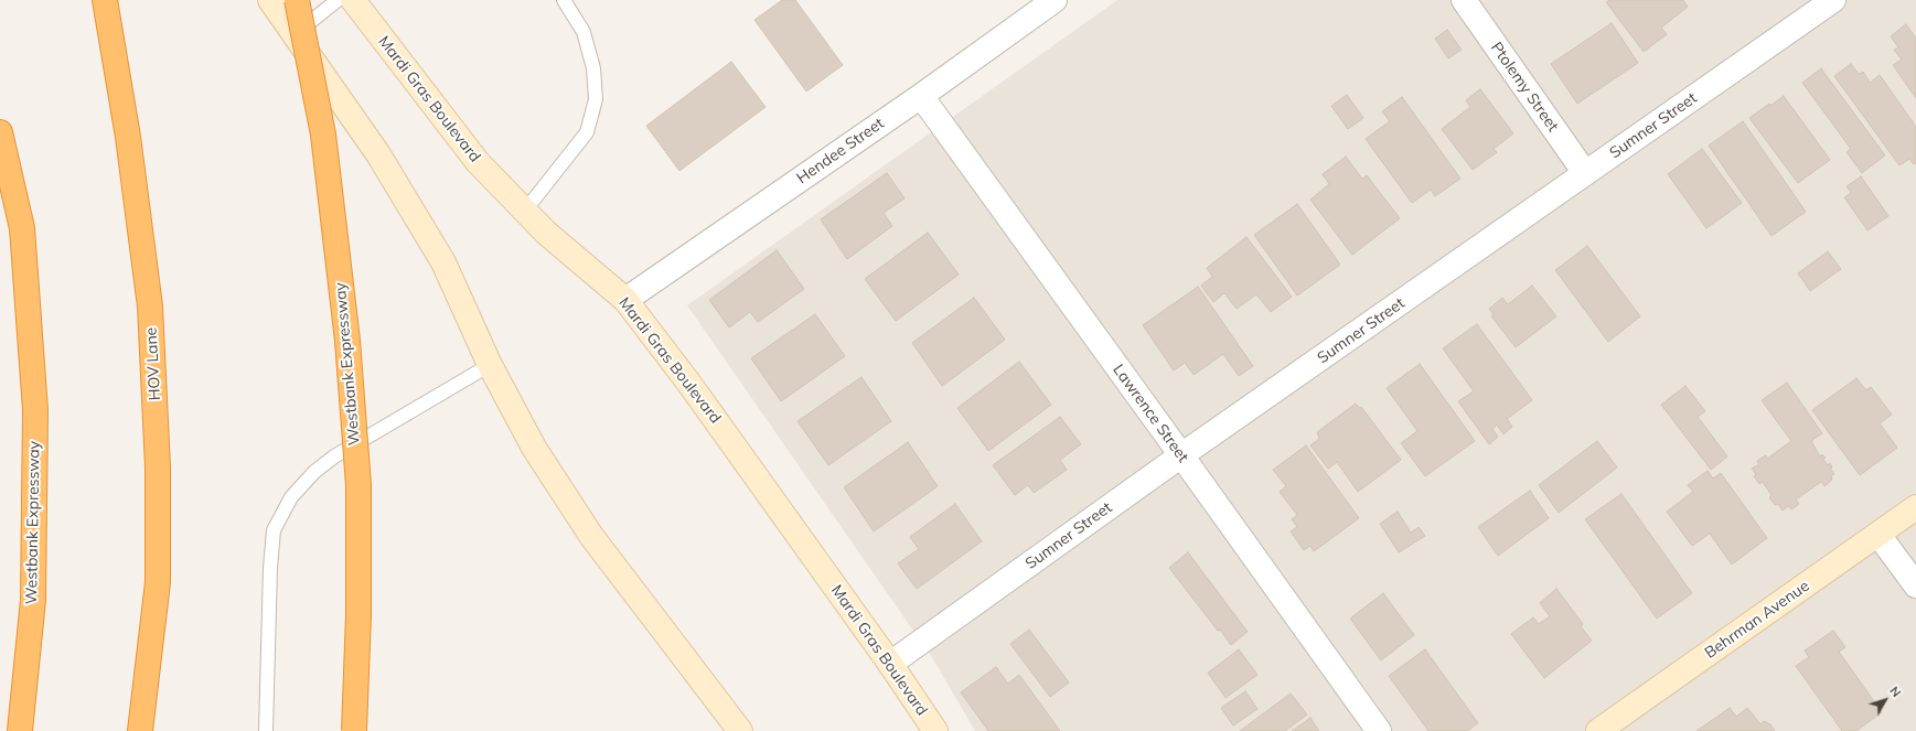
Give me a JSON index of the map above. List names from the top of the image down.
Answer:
{
  "streets": {
    "highway": ["HOV Lane", "Westbank Expressway"],
    "street": [
      "Ptolemy Street",
      "Mardi Gras Boulevard",
      "Sumner Street",
      "Hendee Street",
      "Lawrence Street",
      "Behrman Avenue"
    ]
  },
  "crossings": [
    ["Ptolemy Street", "Sumner Street"],
    ["Mardi Gras Boulevard", "Sumner Street"],
    ["Mardi Gras Boulevard", "Hendee Street"],
    ["Sumner Street", "Lawrence Street"],
    ["Hendee Street", "Lawrence Street"]
  ],
  "north": "top right"
}
